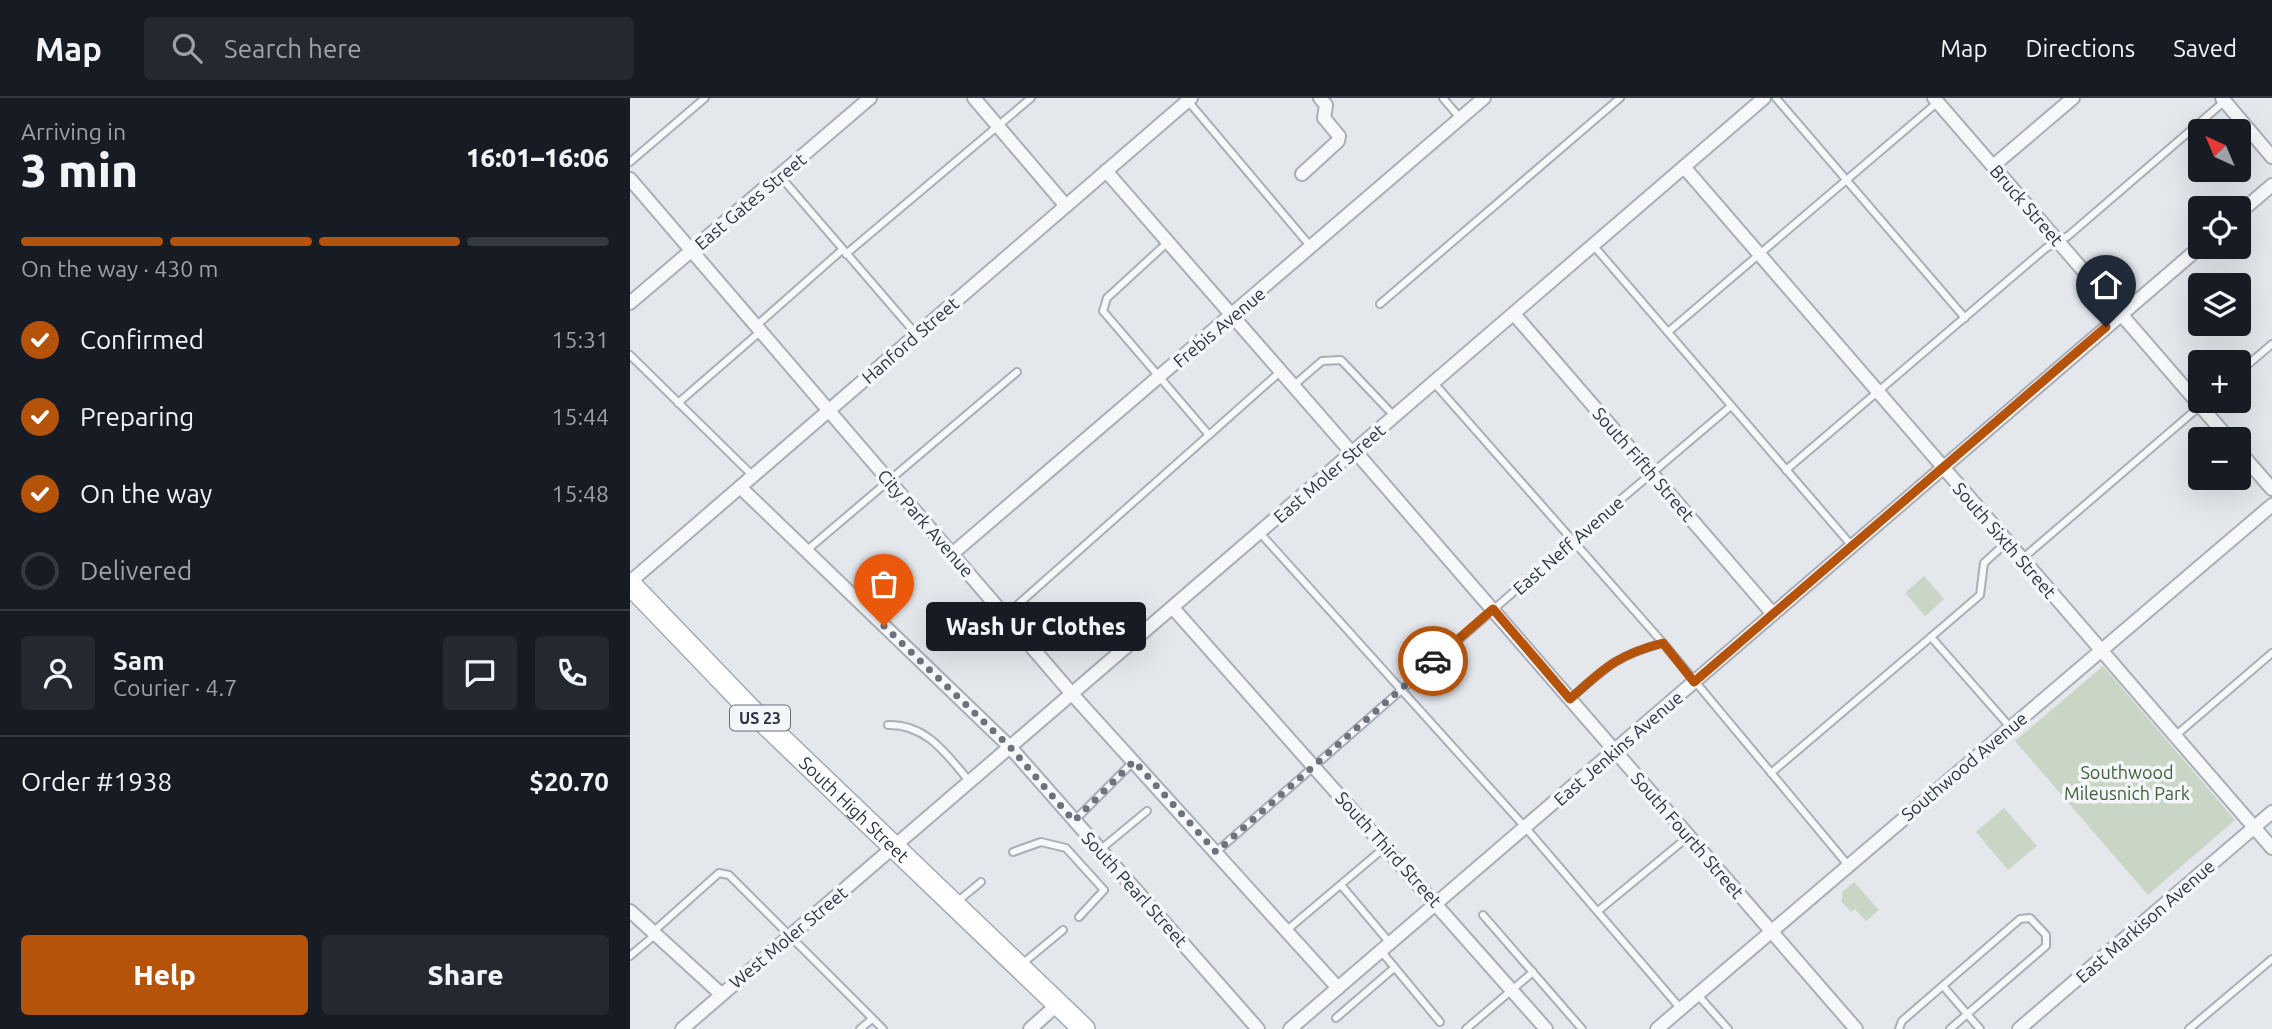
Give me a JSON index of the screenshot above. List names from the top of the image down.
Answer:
{
  "streets": {
    "main road": ["US 23", "South High Street"],
    "street": [
      "East Gates Street",
      "Bruck Street",
      "Frebis Avenue",
      "Hanford Street",
      "South Fifth Street",
      "East Moler Street",
      "City Park Avenue",
      "South Sixth Street",
      "East Jenkins Avenue",
      "Southwood Avenue",
      "South Fourth Street",
      "South Third Street",
      "South Pearl Street",
      "East Markison Avenue",
      "West Moler Street"
    ],
    "lane": ["East Neff Avenue"]
  },
  "crossings": [
    ["East Gates Street", "City Park Avenue"],
    ["Bruck Street", "East Jenkins Avenue"],
    ["Frebis Avenue", "City Park Avenue"],
    ["Frebis Avenue", "South Fourth Street"],
    ["Hanford Street", "City Park Avenue"],
    ["Hanford Street", "South High Street"],
    ["Hanford Street", "South Fourth Street"],
    ["Hanford Street", "South Pearl Street"],
    ["South Fifth Street", "East Moler Street"],
    ["South Fifth Street", "East Neff Avenue"],
    ["South Fifth Street", "East Jenkins Avenue"],
    ["East Moler Street", "City Park Avenue"],
    ["East Moler Street", "South Sixth Street"],
    ["East Moler Street", "South High Street"],
    ["East Moler Street", "South Fourth Street"],
    ["East Moler Street", "South Third Street"],
    ["East Moler Street", "South Pearl Street"],
    ["East Moler Street", "West Moler Street"],
    ["City Park Avenue", "East Neff Avenue"],
    ["City Park Avenue", "East Jenkins Avenue"],
    ["South Sixth Street", "East Jenkins Avenue"],
    ["South Sixth Street", "Southwood Avenue"],
    ["South Sixth Street", "East Markison Avenue"],
    ["East Neff Avenue", "South Fourth Street"],
    ["East Neff Avenue", "South Third Street"],
    ["East Jenkins Avenue", "South Fourth Street"],
    ["East Jenkins Avenue", "South Third Street"],
    ["Southwood Avenue", "South Fourth Street"],
    ["South High Street", "West Moler Street"]
  ],
  "parks": ["Southwood Mileusnich Park"],
  "places": ["Wash Ur Clothes"],
  "north": "top left",
  "page": {
    "header": "Map",
    "search": "Search here",
    "nav": ["Map", "Directions", "Saved"],
    "heading": ["3 min", "Arriving in", "16:01–16:06"],
    "panel": [
      "Sam",
      "Courier · 4.7",
      "Order #1938",
      "$20.70"
    ],
    "map_buttons": ["+", "−"],
    "bar": "On the way · 430 m",
    "list": [
      ["Confirmed", "15:31"],
      ["Preparing", "15:44"],
      ["On the way", "15:48"],
      "Delivered"
    ],
    "bubble": "Wash Ur Clothes",
    "buttons": ["Help", "Share"]
  }
}
